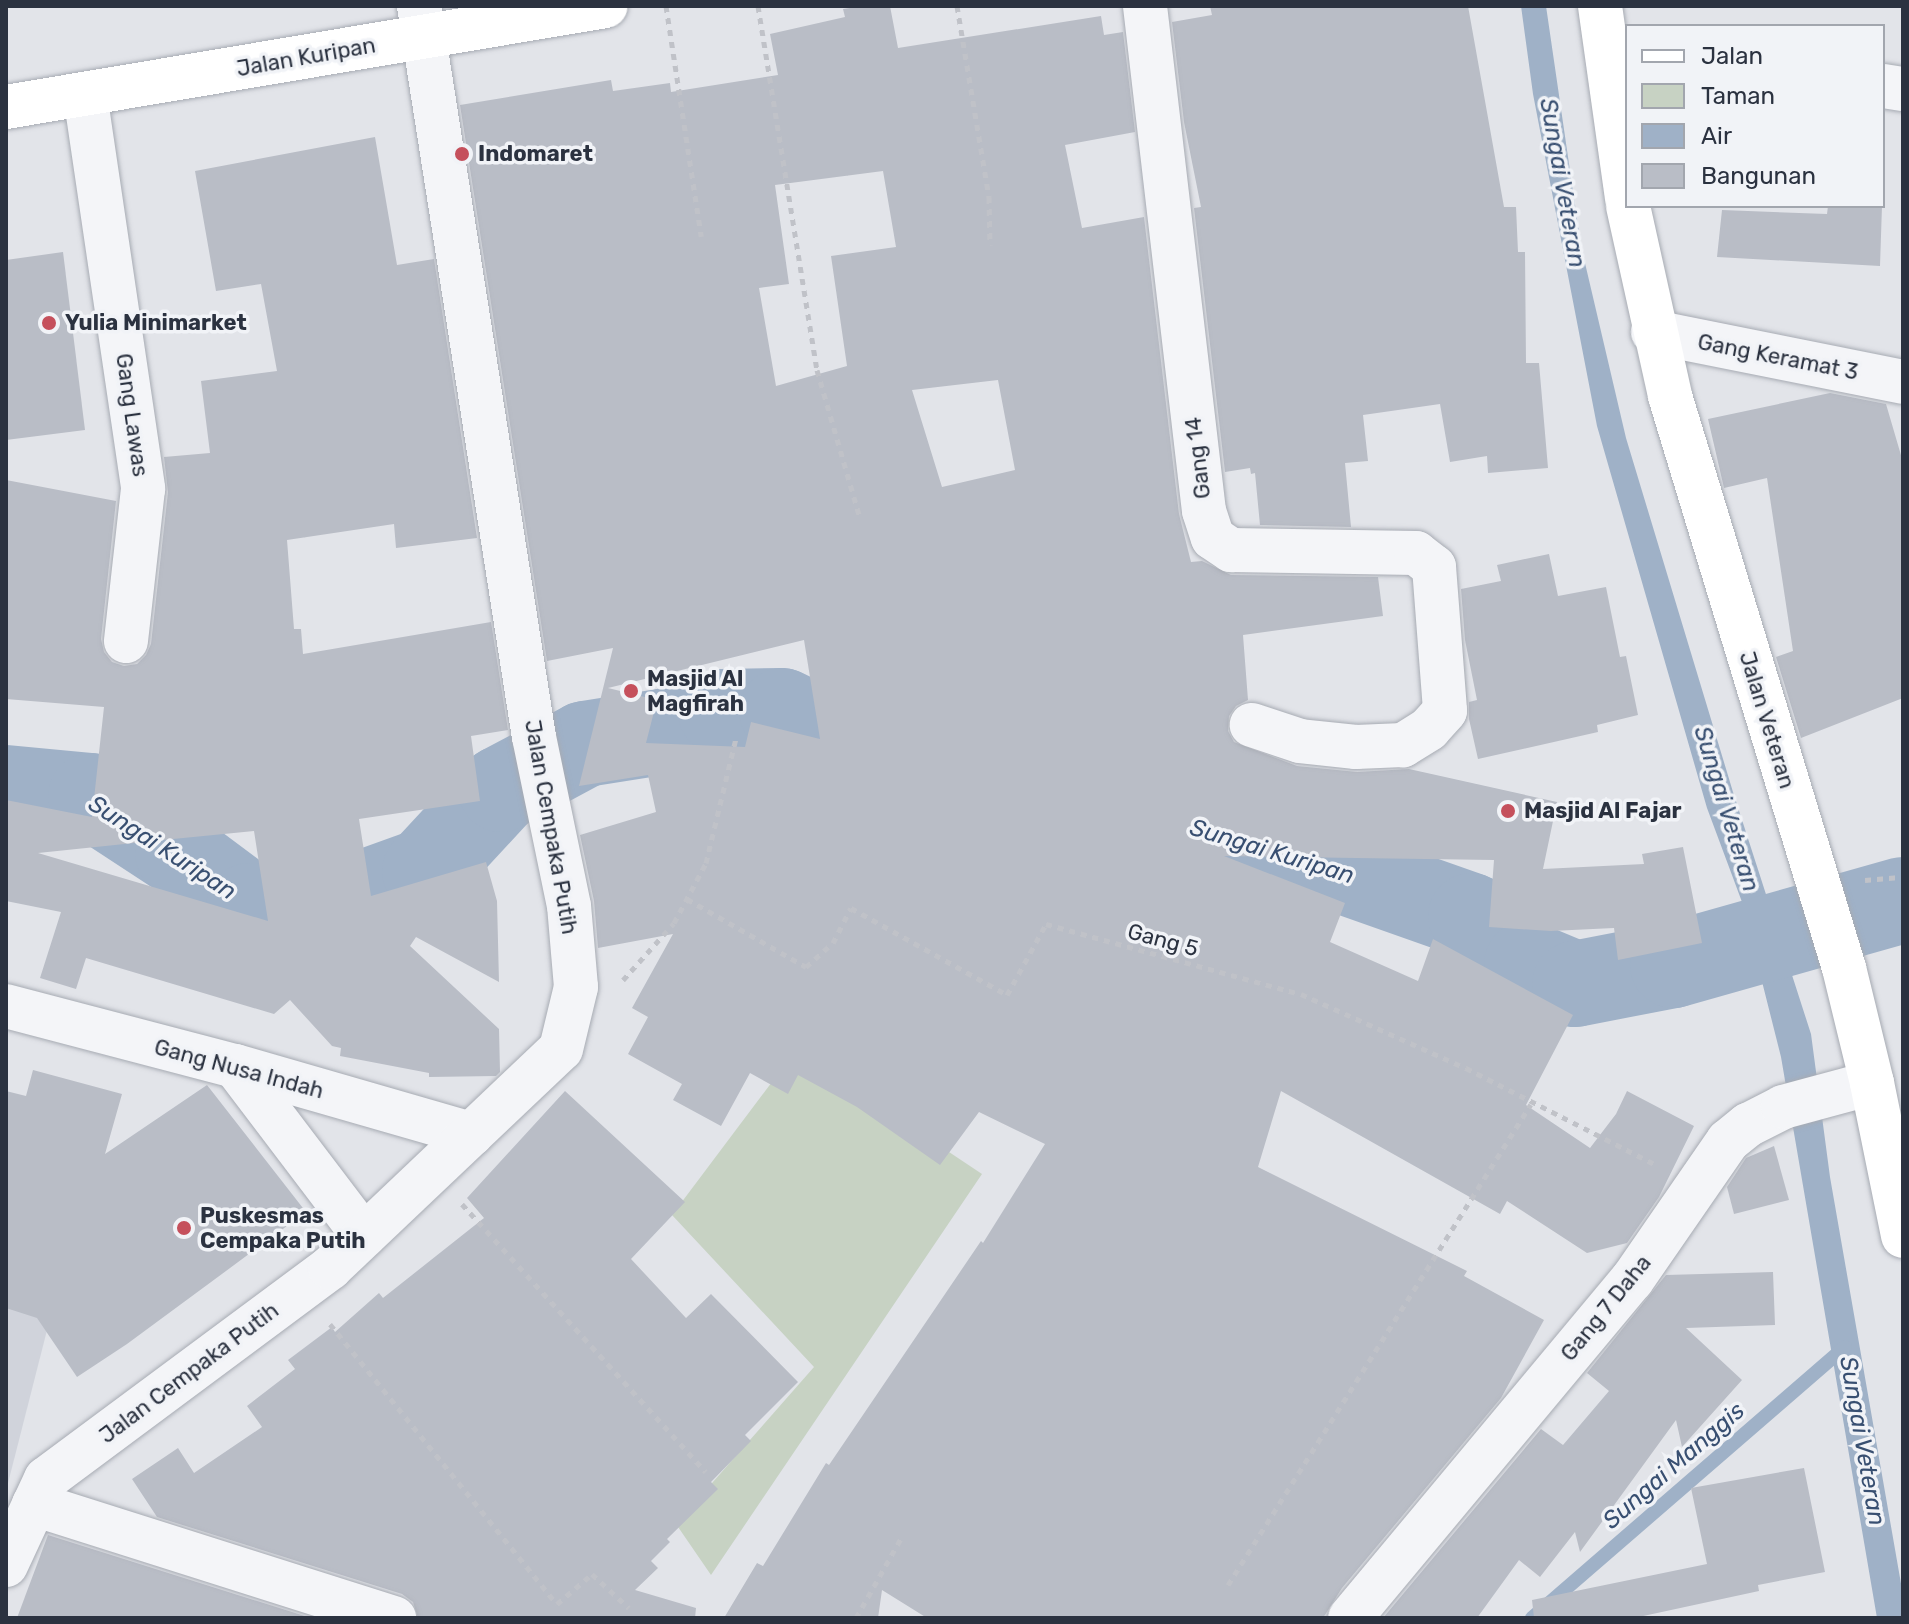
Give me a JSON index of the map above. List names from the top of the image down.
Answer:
{
  "streets": {
    "main road": ["Jalan Kuripan", "Jalan Veteran"],
    "street": [
      "Gang Keramat 3",
      "Gang Lawas",
      "Gang 14",
      "Jalan Cempaka Putih",
      "Gang Nusa Indah",
      "Gang 7 Daha"
    ],
    "path": ["Gang 5"]
  },
  "crossings": [
    ["Jalan Kuripan", "Gang Lawas"],
    ["Jalan Kuripan", "Jalan Cempaka Putih"],
    ["Gang Keramat 3", "Jalan Veteran"],
    ["Jalan Veteran", "Gang 7 Daha"],
    ["Jalan Cempaka Putih", "Gang Nusa Indah"],
    ["Gang 5", "Gang 7 Daha"]
  ],
  "water": ["Sungai Veteran", "Sungai Kuripan", "Sungai Manggis"],
  "places": [
    "Indomaret",
    "Yulia Minimarket",
    "Masjid Al Magfirah",
    "Masjid Al Fajar",
    "Puskesmas Cempaka Putih"
  ],
  "legend": [
    "Jalan",
    "Taman",
    "Air",
    "Bangunan"
  ]
}
